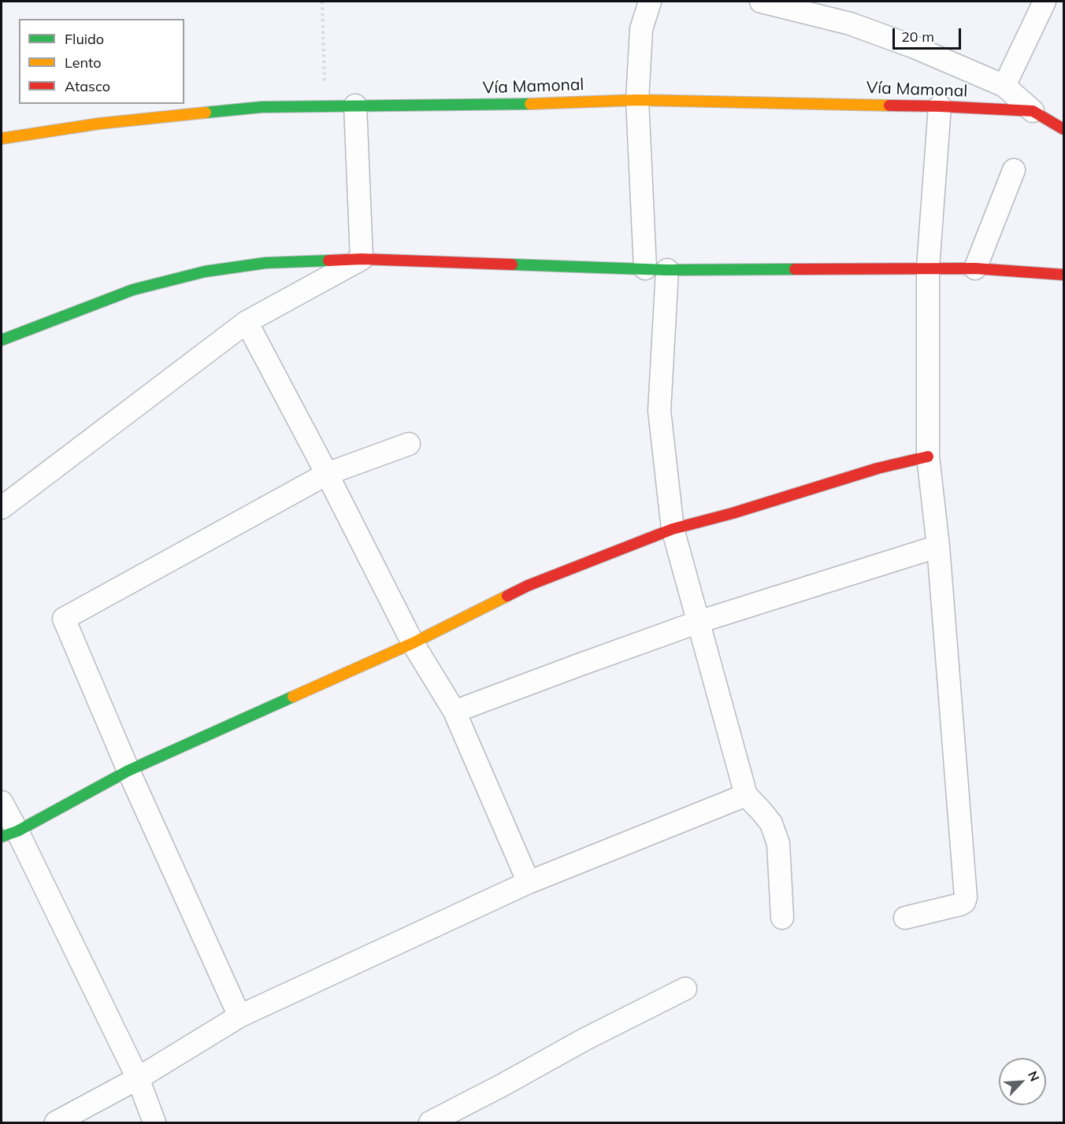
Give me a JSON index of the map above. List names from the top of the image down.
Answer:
{
  "streets": {
    "street": ["Vía Mamonal"]
  },
  "legend": ["Fluido", "Lento", "Atasco"],
  "scale_bar": "20 m",
  "north": "top right"
}
